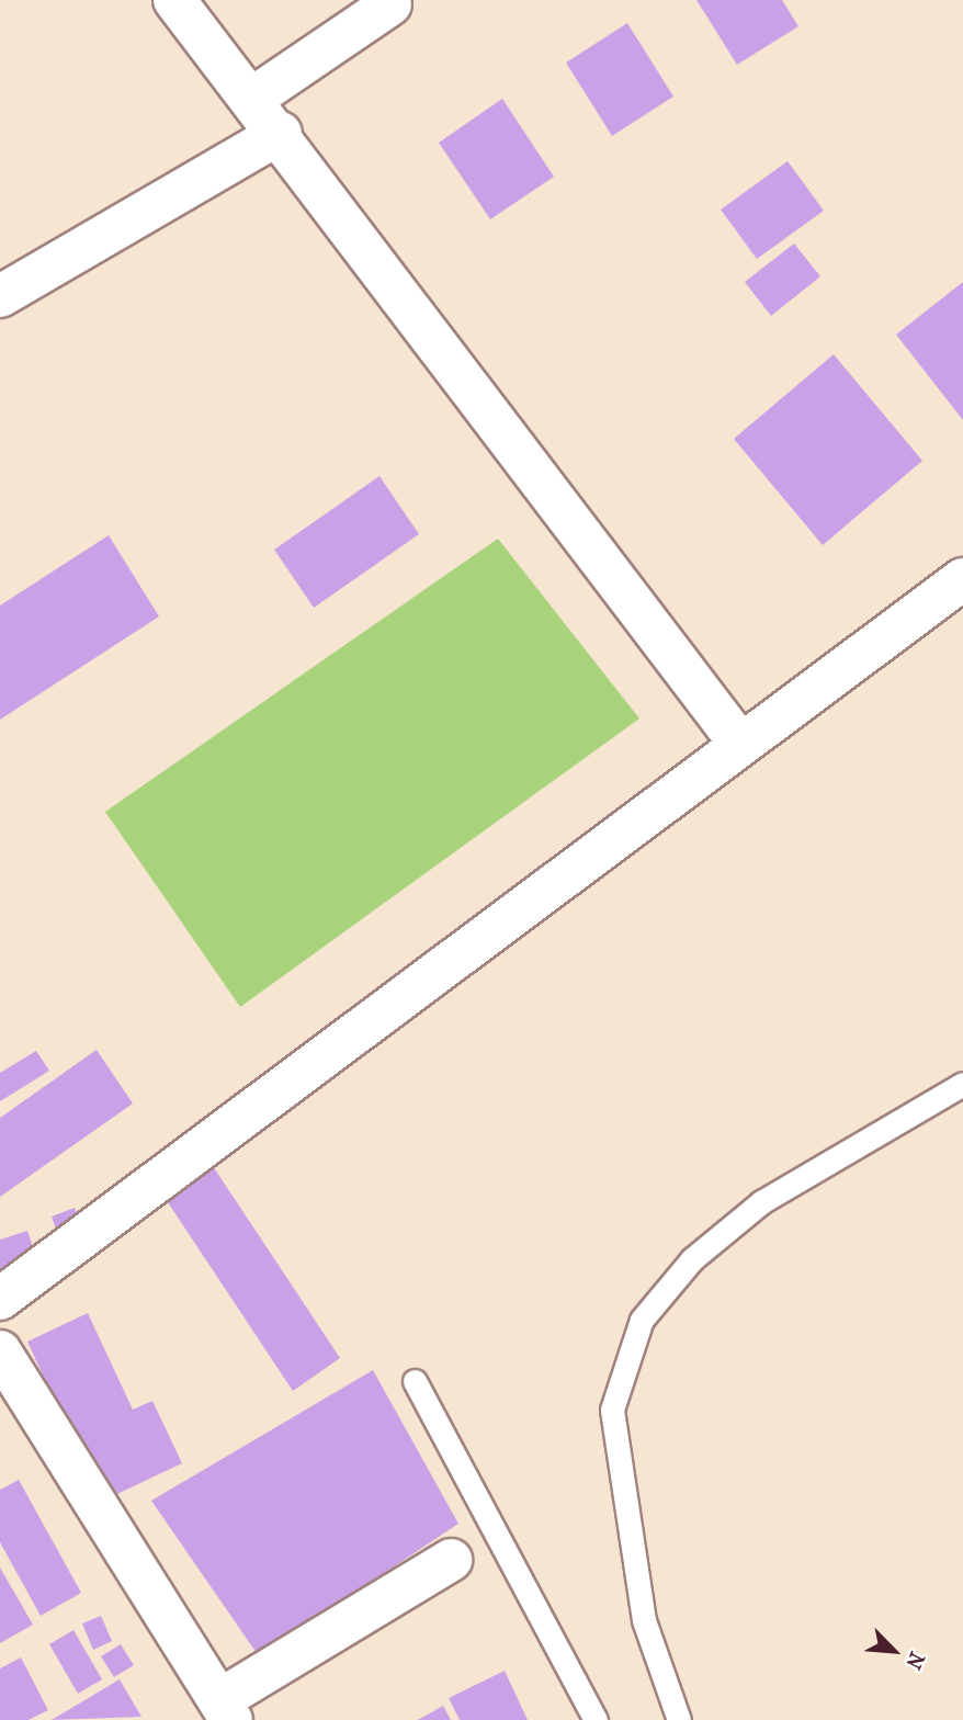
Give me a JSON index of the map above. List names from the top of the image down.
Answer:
{
  "north": "bottom right"
}
